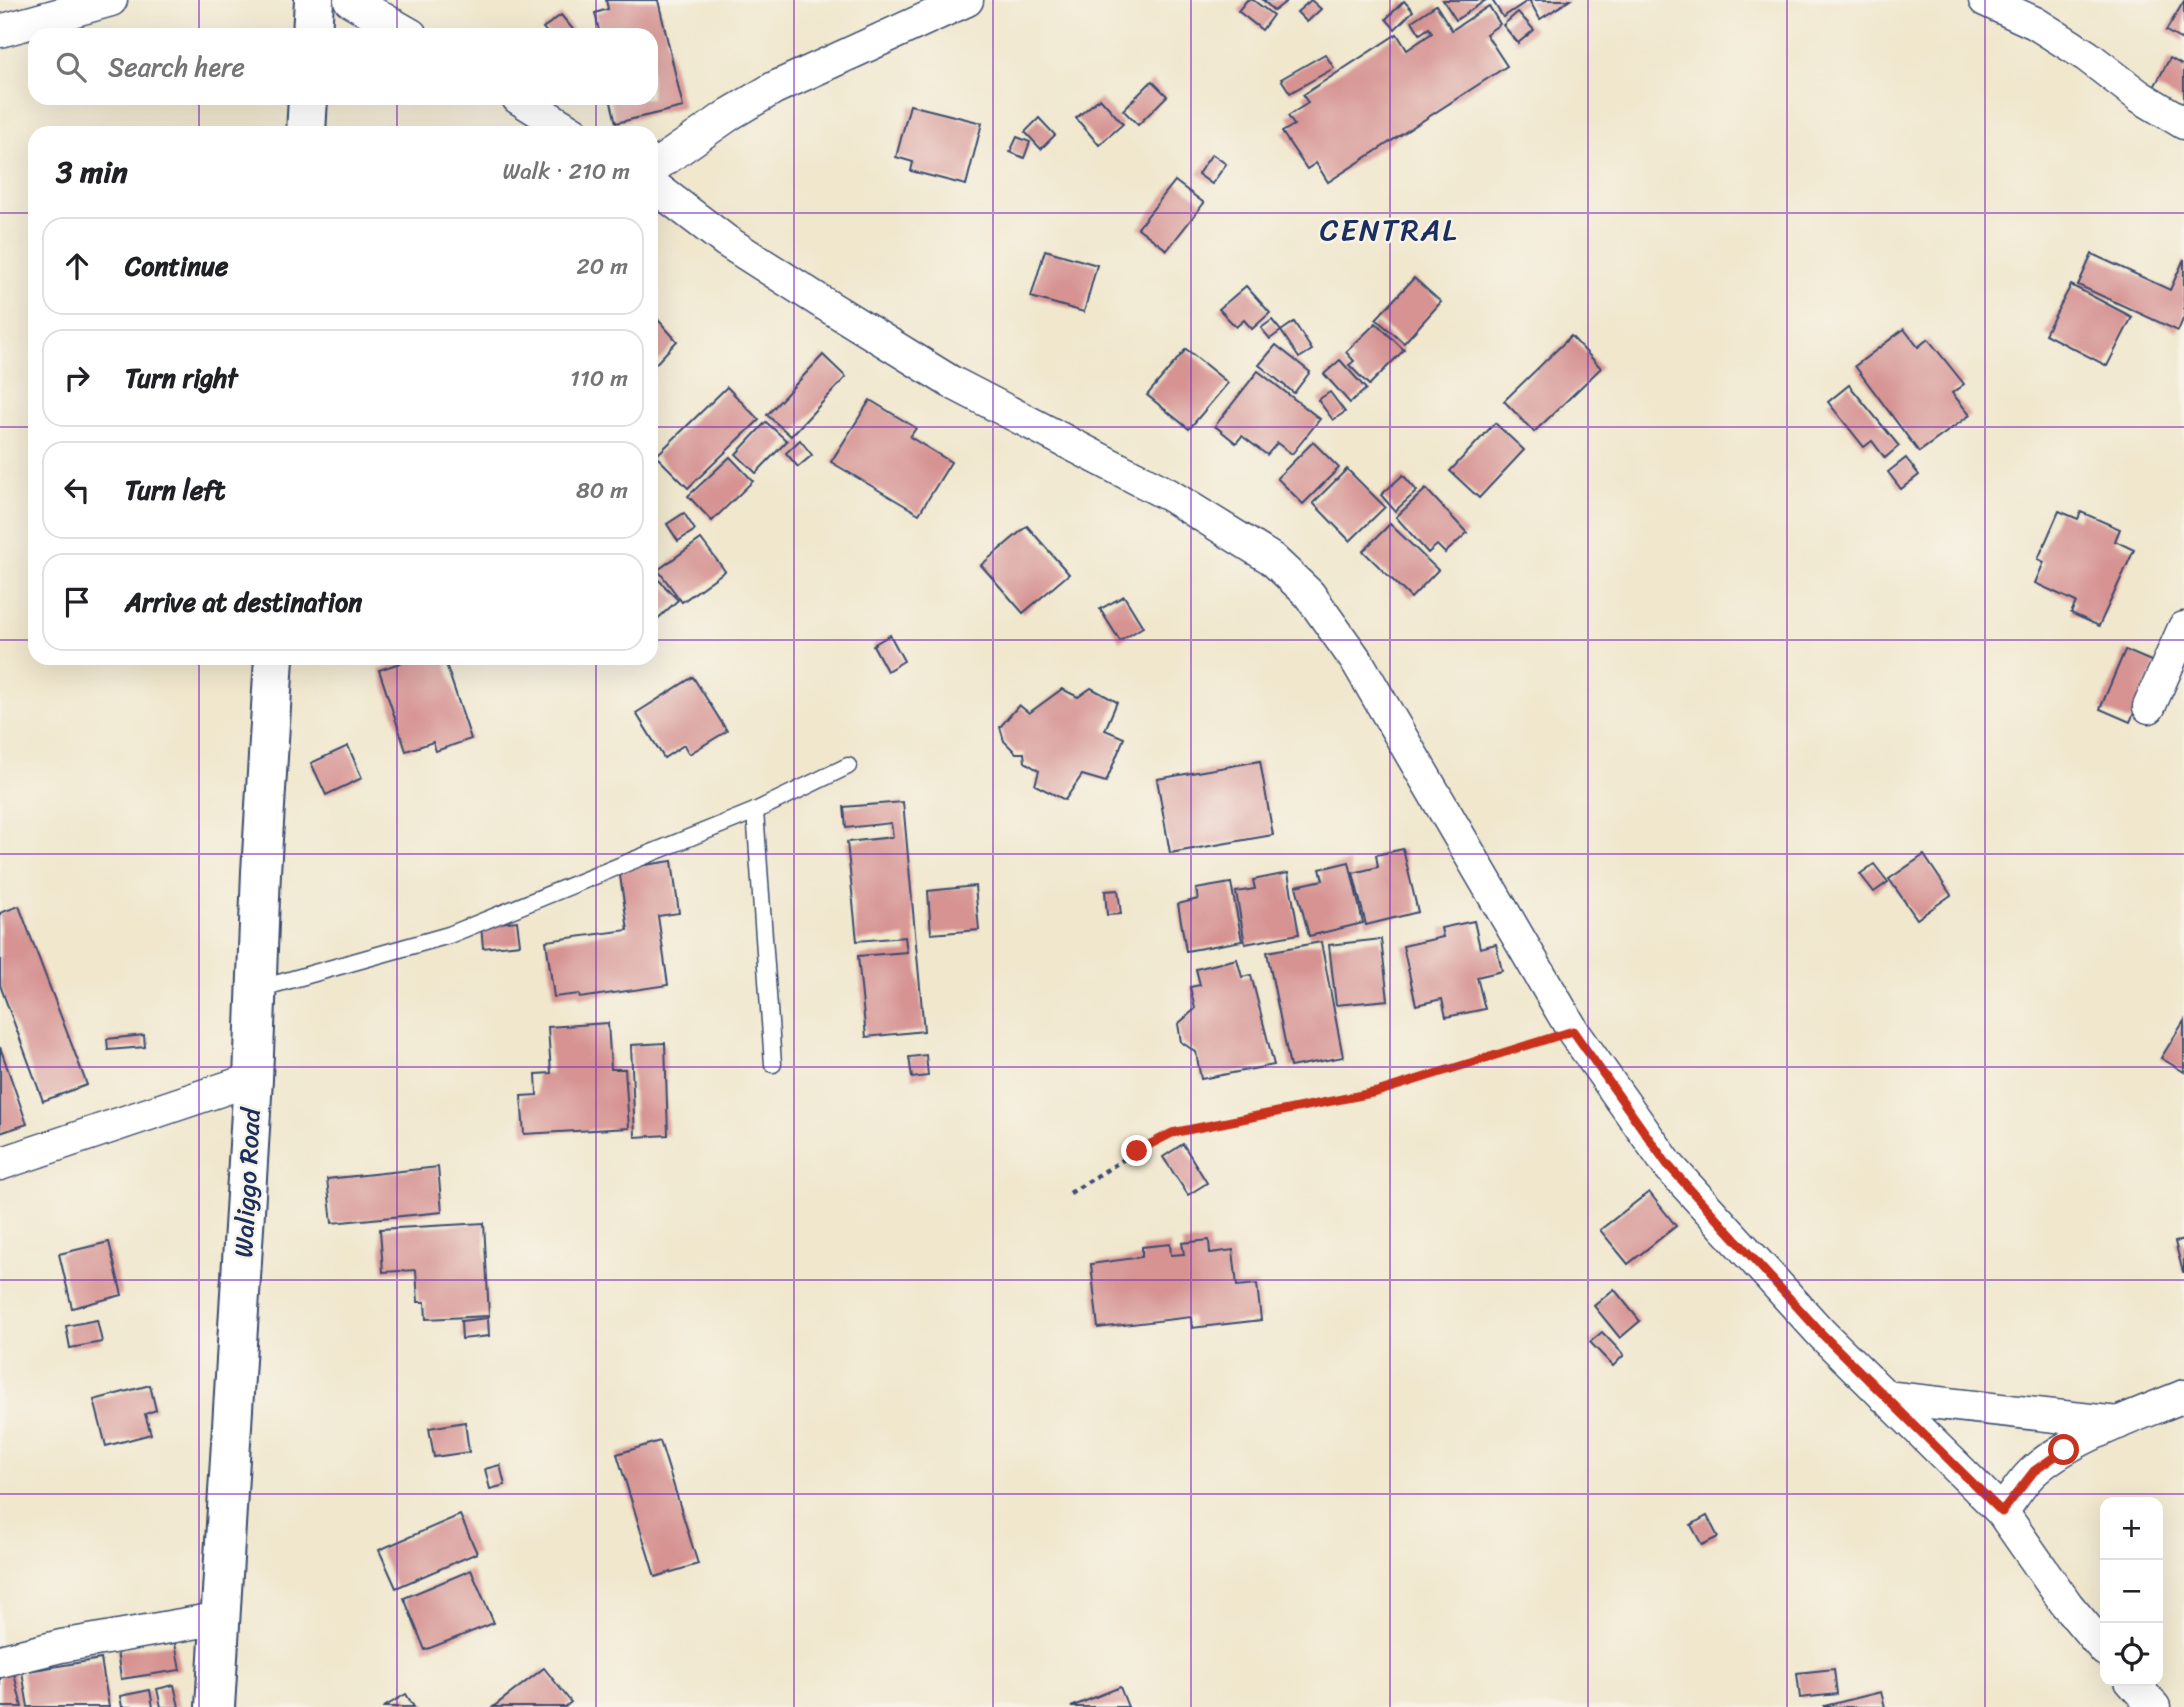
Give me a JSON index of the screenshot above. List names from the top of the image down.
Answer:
{
  "streets": {
    "street": ["Waliggo Road"]
  },
  "districts": ["CENTRAL"],
  "page": {
    "search": "Search here",
    "heading": ["3 min", "Walk · 210 m"],
    "list": [
      ["Continue", "20 m"],
      ["Turn right", "110 m"],
      ["Turn left", "80 m"],
      "Arrive at destination"
    ],
    "map_buttons": ["+", "−"]
  }
}
